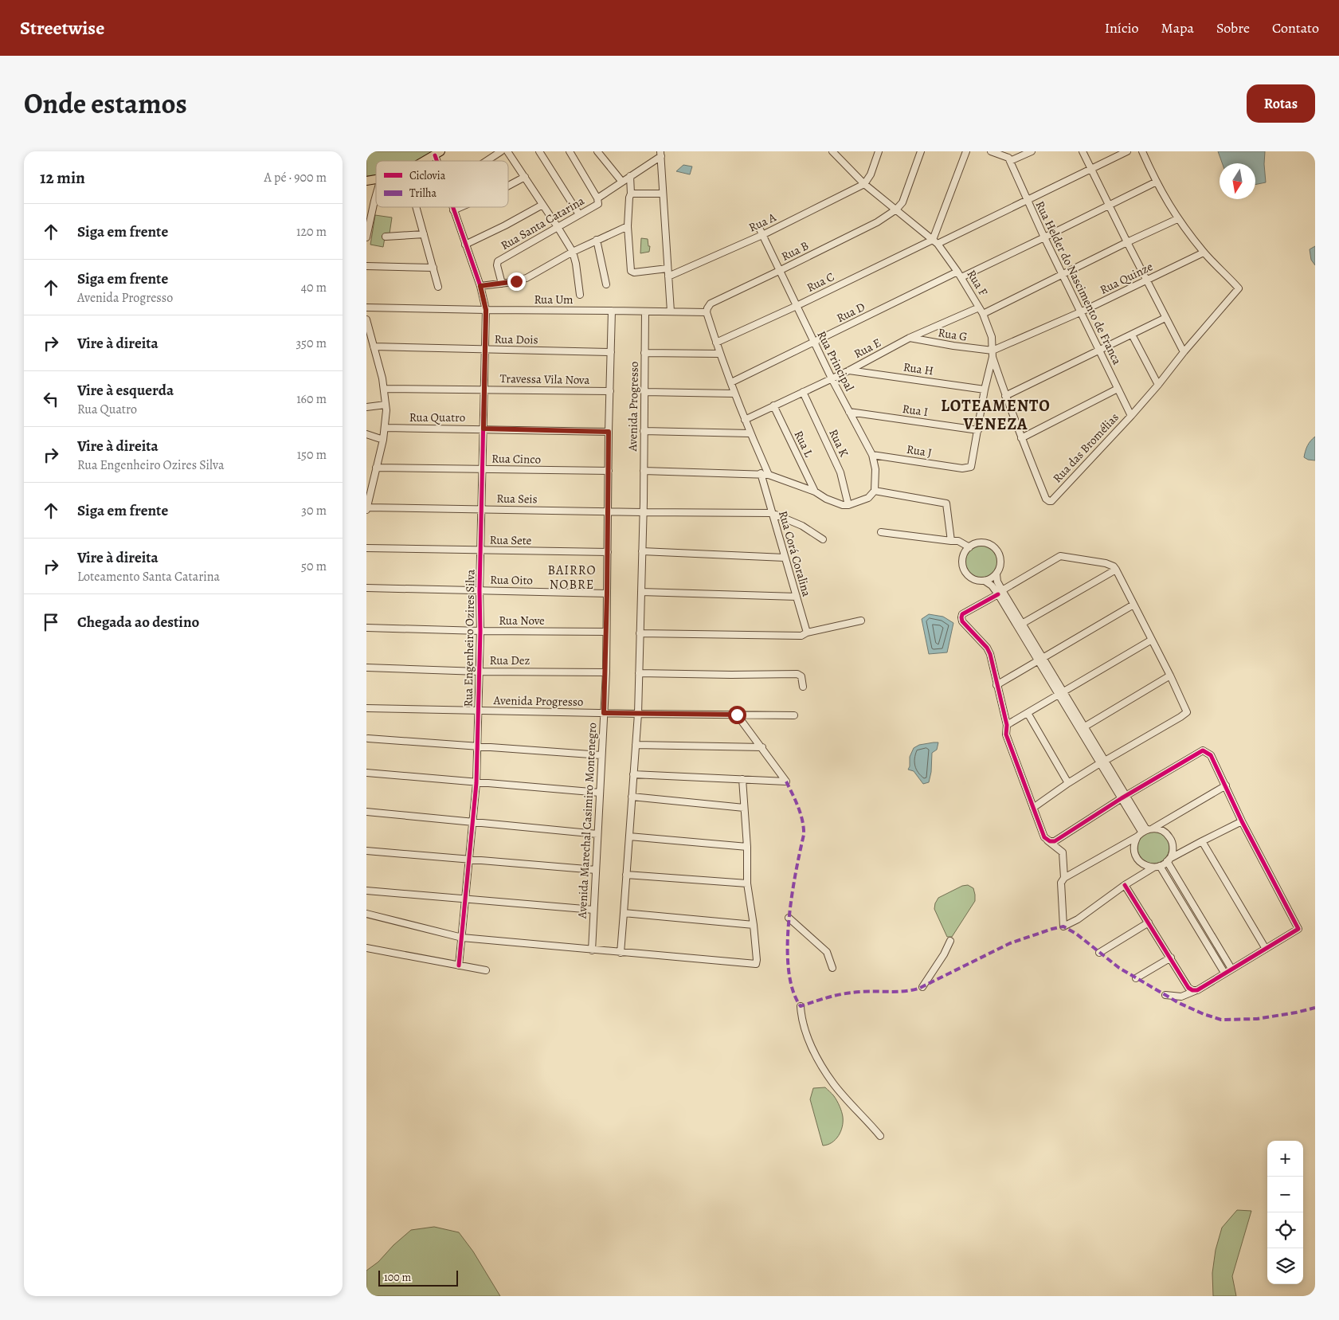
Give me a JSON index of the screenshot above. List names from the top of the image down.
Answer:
{
  "streets": {
    "street": [
      "Rua A",
      "Rua Santa Catarina",
      "Rua B",
      "Rua Quinze",
      "Rua C",
      "Rua F",
      "Rua Helder do Nascimento de Franca",
      "Rua Um",
      "Rua D",
      "Rua G",
      "Rua Dois",
      "Rua E",
      "Rua Principal",
      "Rua H",
      "Travessa Vila Nova",
      "Avenida Progresso",
      "Rua I",
      "Rua Quatro",
      "Rua K",
      "Rua L",
      "Rua das Bromélias",
      "Rua J",
      "Rua Cinco",
      "Rua Seis",
      "Rua Sete",
      "Rua Corá Coralina",
      "Rua Oito",
      "Rua Nove",
      "Rua Engenheiro Ozires Silva",
      "Rua Dez",
      "Avenida Marechal Casimiro Montenegro"
    ]
  },
  "crossings": [
    ["Rua A", "Rua F"],
    ["Rua A", "Rua Principal"],
    ["Rua B", "Rua F"],
    ["Rua B", "Rua Principal"],
    ["Rua Quinze", "Rua F"],
    ["Rua Quinze", "Rua Helder do Nascimento de Franca"],
    ["Rua Quinze", "Rua G"],
    ["Rua Quinze", "Rua das Bromélias"],
    ["Rua C", "Rua F"],
    ["Rua C", "Rua Helder do Nascimento de Franca"],
    ["Rua C", "Rua Principal"],
    ["Rua F", "Rua D"],
    ["Rua F", "Rua G"],
    ["Rua F", "Rua E"],
    ["Rua F", "Rua H"],
    ["Rua F", "Rua I"],
    ["Rua F", "Rua das Bromélias"],
    ["Rua F", "Rua J"],
    ["Rua Helder do Nascimento de Franca", "Rua D"],
    ["Rua Helder do Nascimento de Franca", "Rua das Bromélias"],
    ["Rua Um", "Avenida Progresso"],
    ["Rua Um", "Rua Engenheiro Ozires Silva"],
    ["Rua Um", "Avenida Marechal Casimiro Montenegro"],
    ["Rua D", "Rua Principal"],
    ["Rua G", "Rua E"],
    ["Rua G", "Rua das Bromélias"],
    ["Rua Dois", "Rua Engenheiro Ozires Silva"],
    ["Rua Dois", "Avenida Marechal Casimiro Montenegro"],
    ["Rua E", "Rua Principal"],
    ["Rua E", "Rua H"],
    ["Rua E", "Rua K"],
    ["Rua E", "Rua L"],
    ["Rua Principal", "Rua I"],
    ["Rua Principal", "Rua J"],
    ["Travessa Vila Nova", "Rua Engenheiro Ozires Silva"],
    ["Travessa Vila Nova", "Avenida Marechal Casimiro Montenegro"],
    ["Avenida Progresso", "Rua Seis"],
    ["Avenida Progresso", "Rua Engenheiro Ozires Silva"],
    ["Avenida Progresso", "Avenida Marechal Casimiro Montenegro"],
    ["Rua Quatro", "Rua Engenheiro Ozires Silva"],
    ["Rua Quatro", "Avenida Marechal Casimiro Montenegro"],
    ["Rua Cinco", "Rua Engenheiro Ozires Silva"],
    ["Rua Cinco", "Avenida Marechal Casimiro Montenegro"],
    ["Rua Seis", "Rua Corá Coralina"],
    ["Rua Seis", "Rua Engenheiro Ozires Silva"],
    ["Rua Seis", "Avenida Marechal Casimiro Montenegro"],
    ["Rua Sete", "Rua Engenheiro Ozires Silva"],
    ["Rua Sete", "Avenida Marechal Casimiro Montenegro"],
    ["Rua Oito", "Rua Engenheiro Ozires Silva"],
    ["Rua Oito", "Avenida Marechal Casimiro Montenegro"],
    ["Rua Nove", "Rua Engenheiro Ozires Silva"],
    ["Rua Nove", "Avenida Marechal Casimiro Montenegro"],
    ["Rua Engenheiro Ozires Silva", "Rua Dez"],
    ["Rua Dez", "Avenida Marechal Casimiro Montenegro"]
  ],
  "districts": ["LOTEAMENTO VENEZA", "BAIRRO NOBRE"],
  "legend": ["Ciclovia", "Trilha"],
  "scale_bar": "100 m",
  "north": "bottom",
  "page": {
    "header": "Streetwise",
    "nav": [
      "Início",
      "Mapa",
      "Sobre",
      "Contato"
    ],
    "title": "Onde estamos",
    "buttons": "Rotas",
    "heading": ["12 min", "A pé · 900 m"],
    "list": [
      ["Siga em frente", "120 m"],
      ["Siga em frente", "Avenida Progresso", "40 m"],
      ["Vire à direita", "350 m"],
      ["Vire à esquerda", "Rua Quatro", "160 m"],
      ["Vire à direita", "Rua Engenheiro Ozires Silva", "150 m"],
      ["Siga em frente", "30 m"],
      ["Vire à direita", "Loteamento Santa Catarina", "50 m"],
      "Chegada ao destino"
    ],
    "map_buttons": ["+", "−"],
    "scale": "100 m"
  }
}
